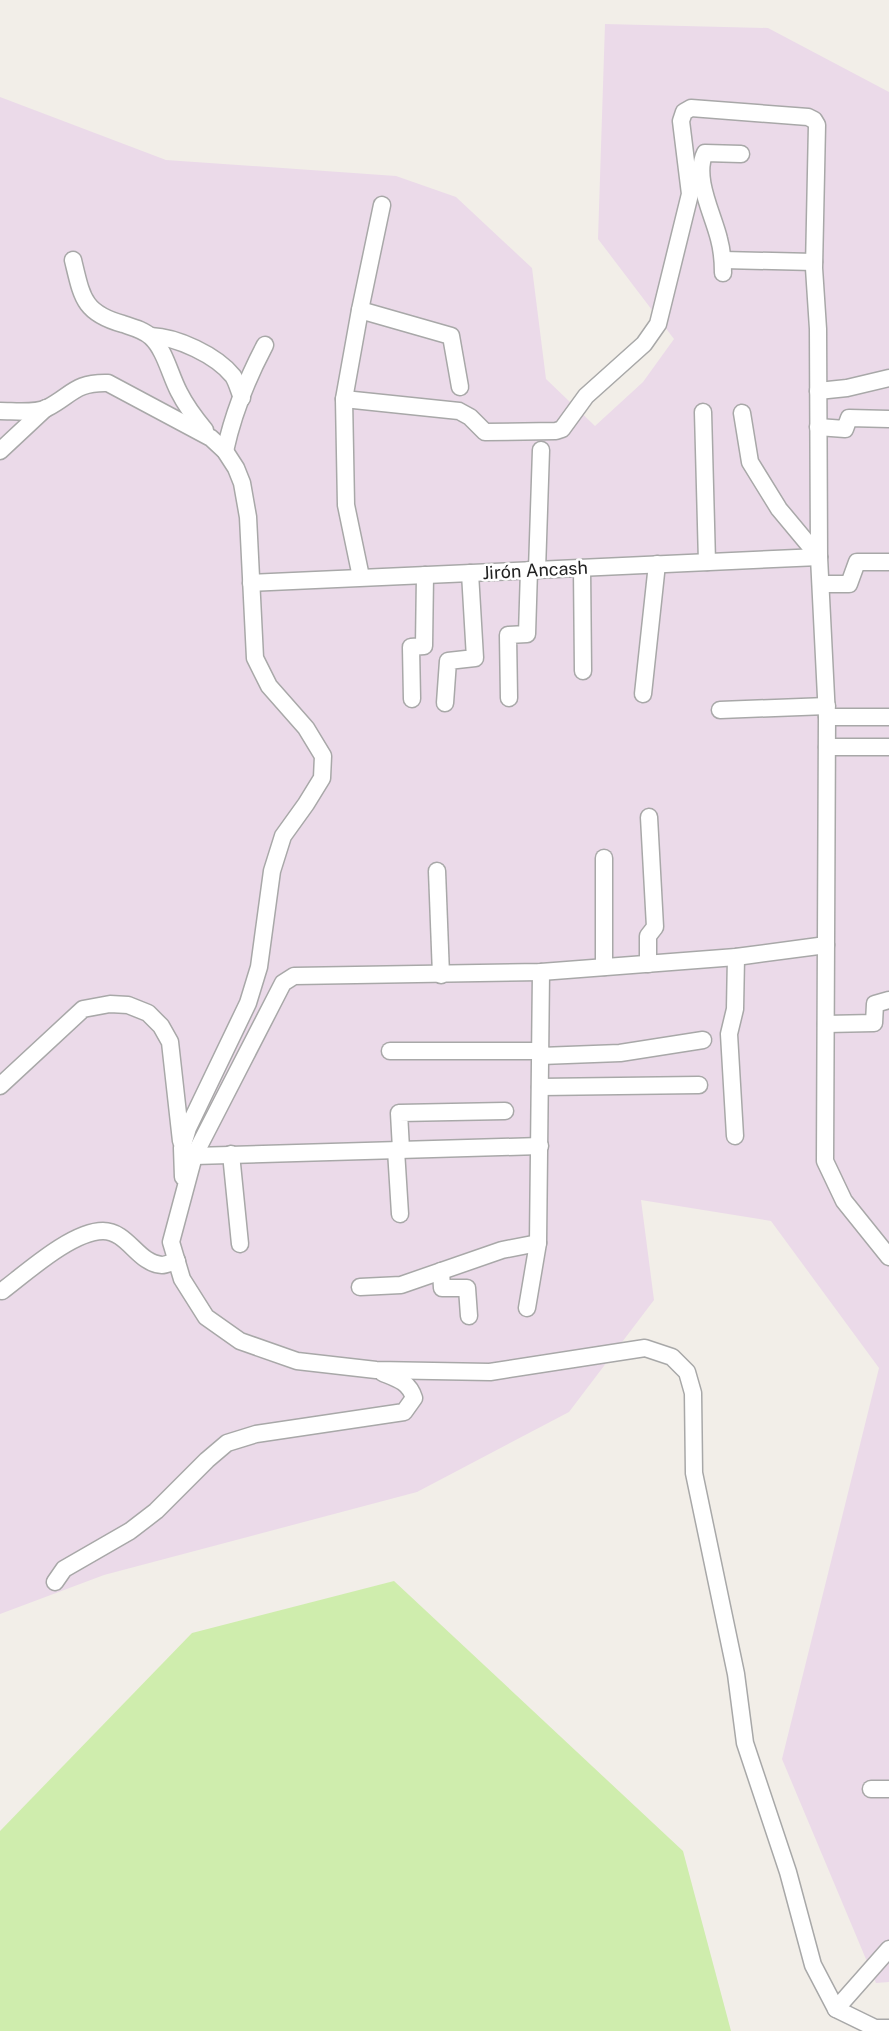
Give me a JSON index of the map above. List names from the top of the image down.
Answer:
{
  "streets": {
    "street": ["Jirón Ancash"]
  }
}
